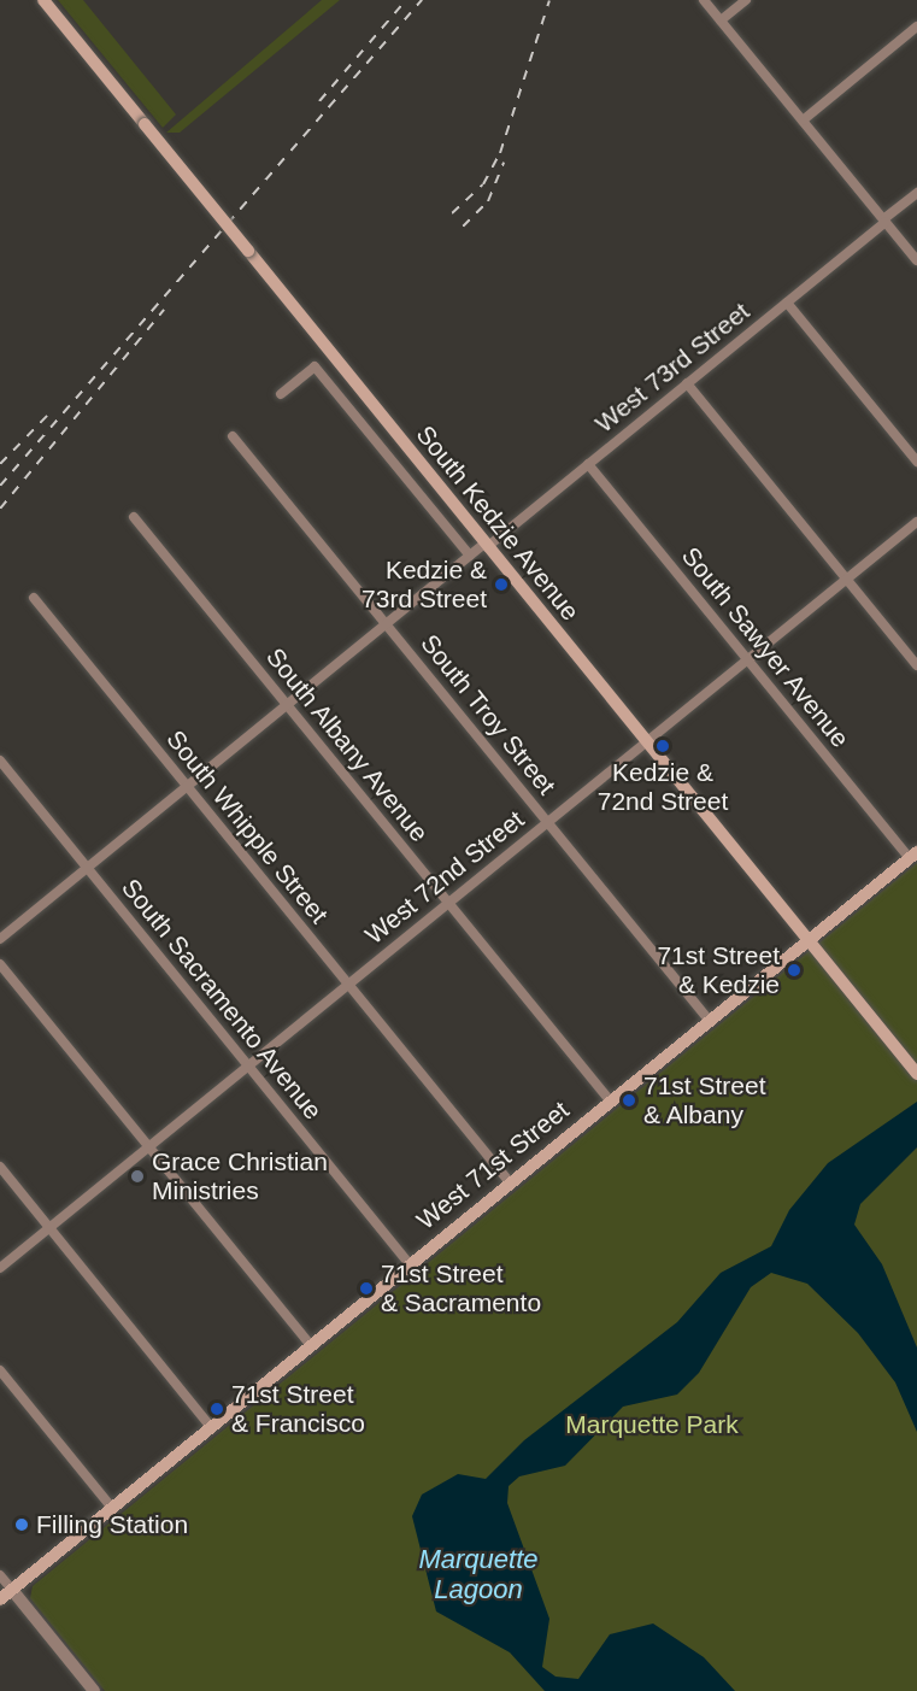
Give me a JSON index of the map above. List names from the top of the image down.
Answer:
{
  "streets": {
    "main road": ["South Kedzie Avenue", "West 71st Street"],
    "street": [
      "West 73rd Street",
      "South Sawyer Avenue",
      "South Troy Street",
      "South Albany Avenue",
      "South Whipple Street",
      "West 72nd Street",
      "South Sacramento Avenue"
    ]
  },
  "crossings": [
    ["West 73rd Street", "South Kedzie Avenue"],
    ["West 73rd Street", "South Sawyer Avenue"],
    ["West 73rd Street", "South Troy Street"],
    ["West 73rd Street", "South Albany Avenue"],
    ["West 73rd Street", "South Whipple Street"],
    ["West 73rd Street", "South Sacramento Avenue"],
    ["South Kedzie Avenue", "West 72nd Street"],
    ["South Kedzie Avenue", "West 71st Street"],
    ["South Sawyer Avenue", "West 72nd Street"],
    ["South Sawyer Avenue", "West 71st Street"],
    ["South Troy Street", "West 72nd Street"],
    ["South Troy Street", "West 71st Street"],
    ["South Albany Avenue", "West 72nd Street"],
    ["South Albany Avenue", "West 71st Street"],
    ["South Whipple Street", "West 72nd Street"],
    ["South Whipple Street", "West 71st Street"],
    ["West 72nd Street", "South Sacramento Avenue"],
    ["South Sacramento Avenue", "West 71st Street"]
  ],
  "water": ["Marquette Lagoon"],
  "parks": ["Marquette Park"],
  "places": [
    "Kedzie & 73rd Street",
    "Kedzie & 72nd Street",
    "71st Street & Kedzie",
    "71st Street & Albany",
    "Grace Christian Ministries",
    "71st Street & Sacramento",
    "71st Street & Francisco",
    "Filling Station"
  ]
}
